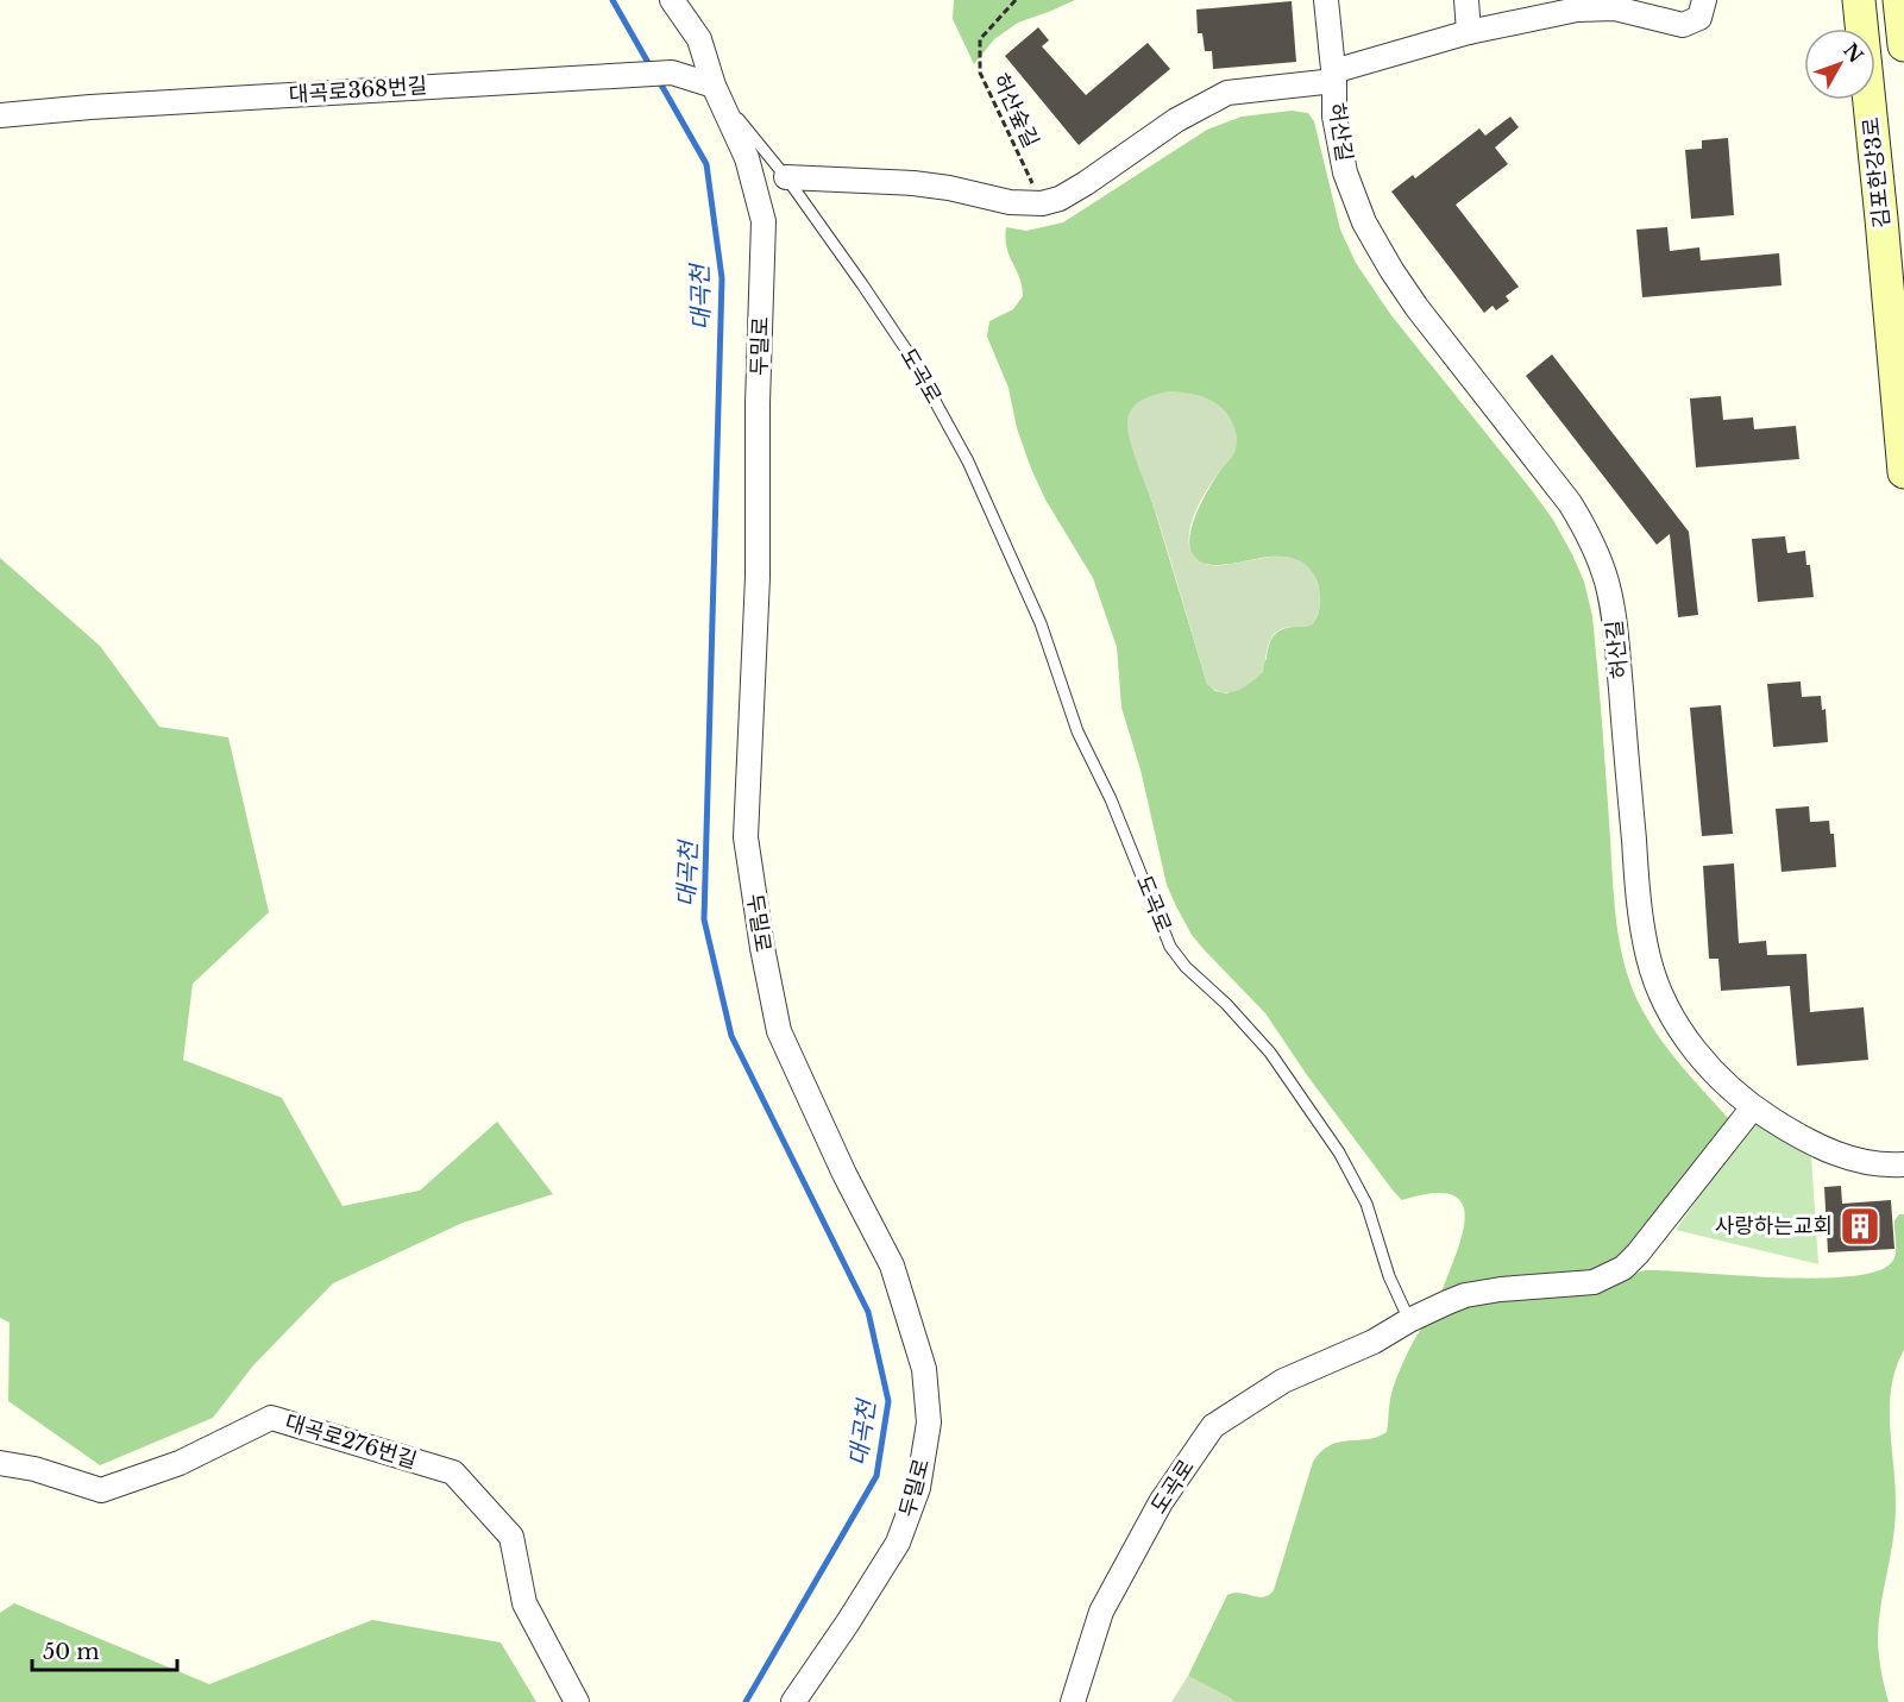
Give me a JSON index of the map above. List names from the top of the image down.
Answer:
{
  "streets": {
    "street": [
      "대곡로368번길",
      "허산길",
      "김포한강3로",
      "두밀로",
      "도곡로",
      "대곡로276번길"
    ],
    "path": ["허산숲길"]
  },
  "crossings": [
    ["대곡로368번길", "두밀로"],
    ["대곡로368번길", "도곡로"],
    ["두밀로", "도곡로"]
  ],
  "water": ["대곡천"],
  "places": {
    "building": ["사랑하는교회"]
  },
  "scale_bar": "50 m",
  "north": "top right"
}
